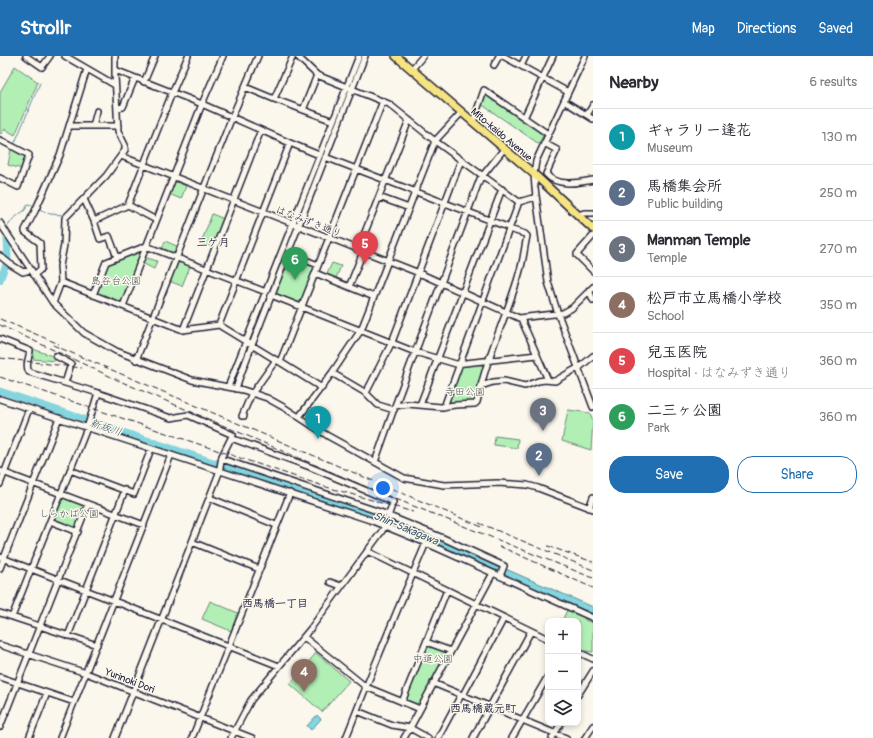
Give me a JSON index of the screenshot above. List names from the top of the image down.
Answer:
{
  "streets": {
    "highway": ["Mito-kaido Avenue"],
    "street": ["はなみずき通り", "Yurinoki Dori"]
  },
  "districts": ["三ケ月", "西馬橋一丁目", "西馬橋蔵元町"],
  "water": ["新坂川", "Shin-Sakagawa"],
  "parks": [
    "島谷台公園",
    "寺田公園",
    "しらかば公園",
    "中道公園"
  ],
  "page": {
    "header": "Strollr",
    "nav": ["Map", "Directions", "Saved"],
    "heading": ["Nearby", "6 results"],
    "list": [
      {
        "mark": "1",
        "name": "ギャラリー逢花",
        "note": "Museum",
        "value": "130 m"
      },
      {
        "mark": "2",
        "name": "馬橋集会所",
        "note": "Public building",
        "value": "250 m"
      },
      {
        "mark": "3",
        "name": "Manman Temple",
        "note": "Temple",
        "value": "270 m"
      },
      {
        "mark": "4",
        "name": "松戸市立馬橋小学校",
        "note": "School",
        "value": "350 m"
      },
      {
        "mark": "5",
        "name": "兒玉医院",
        "note": "Hospital · はなみずき通り",
        "value": "360 m"
      },
      {
        "mark": "6",
        "name": "二三ヶ公園",
        "note": "Park",
        "value": "360 m"
      }
    ],
    "pins": [
      "5",
      "6",
      "3",
      "1",
      "2",
      "4"
    ],
    "buttons": ["Save", "Share"],
    "map_buttons": ["+", "−"]
  }
}
